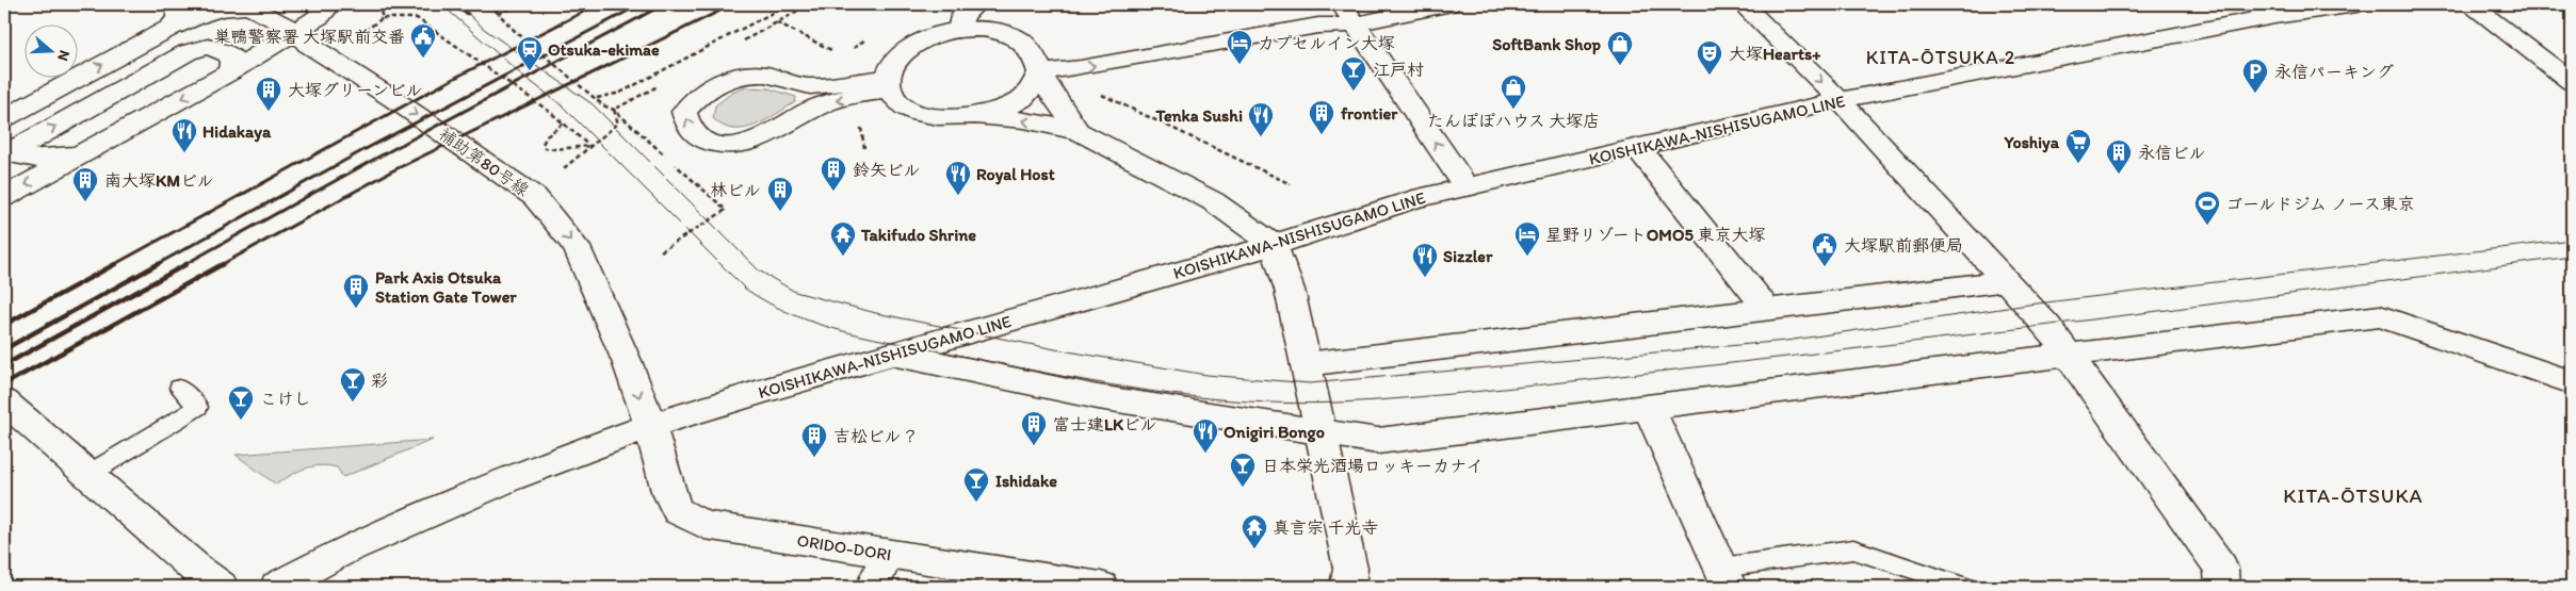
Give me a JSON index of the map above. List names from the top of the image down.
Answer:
{
  "streets": {
    "street": ["KOISHIKAWA-NISHISUGAMO LINE", "補助第80号線", "ORIDO-DORI"]
  },
  "crossings": [
    ["KOISHIKAWA-NISHISUGAMO LINE", "補助第80号線"],
    ["KOISHIKAWA-NISHISUGAMO LINE", "ORIDO-DORI"],
    ["補助第80号線", "ORIDO-DORI"]
  ],
  "one_way": ["補助第80号線"],
  "districts": ["KITA-ŌTSUKA 2", "KITA-ŌTSUKA"],
  "places": {
    "public building": ["巣鴨警察署 大塚駅前交番", "大塚駅前郵便局"],
    "hotel": ["カプセルイン大塚", "星野リゾートOMO5 東京大塚"],
    "shop": ["SoftBank Shop", "たんぽぽハウス 大塚店"],
    "station": ["Otsuka-ekimae"],
    "theatre": ["大塚Hearts+"],
    "bar": [
      "江戸村",
      "彩",
      "こけし",
      "日本栄光酒場ロッキーカナイ",
      "Ishidake"
    ],
    "parking": ["永信パーキング"],
    "building": [
      "大塚グリーンビル",
      "frontier",
      "永信ビル",
      "鈴矢ビル",
      "南大塚KMビル",
      "林ビル",
      "Park Axis Otsuka Station Gate Tower",
      "富士建LKビル",
      "吉松ビル？"
    ],
    "restaurant": [
      "Tenka Sushi",
      "Hidakaya",
      "Royal Host",
      "Sizzler",
      "Onigiri Bongo"
    ],
    "supermarket": ["Yoshiya"],
    "sports": ["ゴールドジム ノース東京"],
    "temple": ["Takifudo Shrine", "真言宗 千光寺"]
  },
  "north": "right"
}
